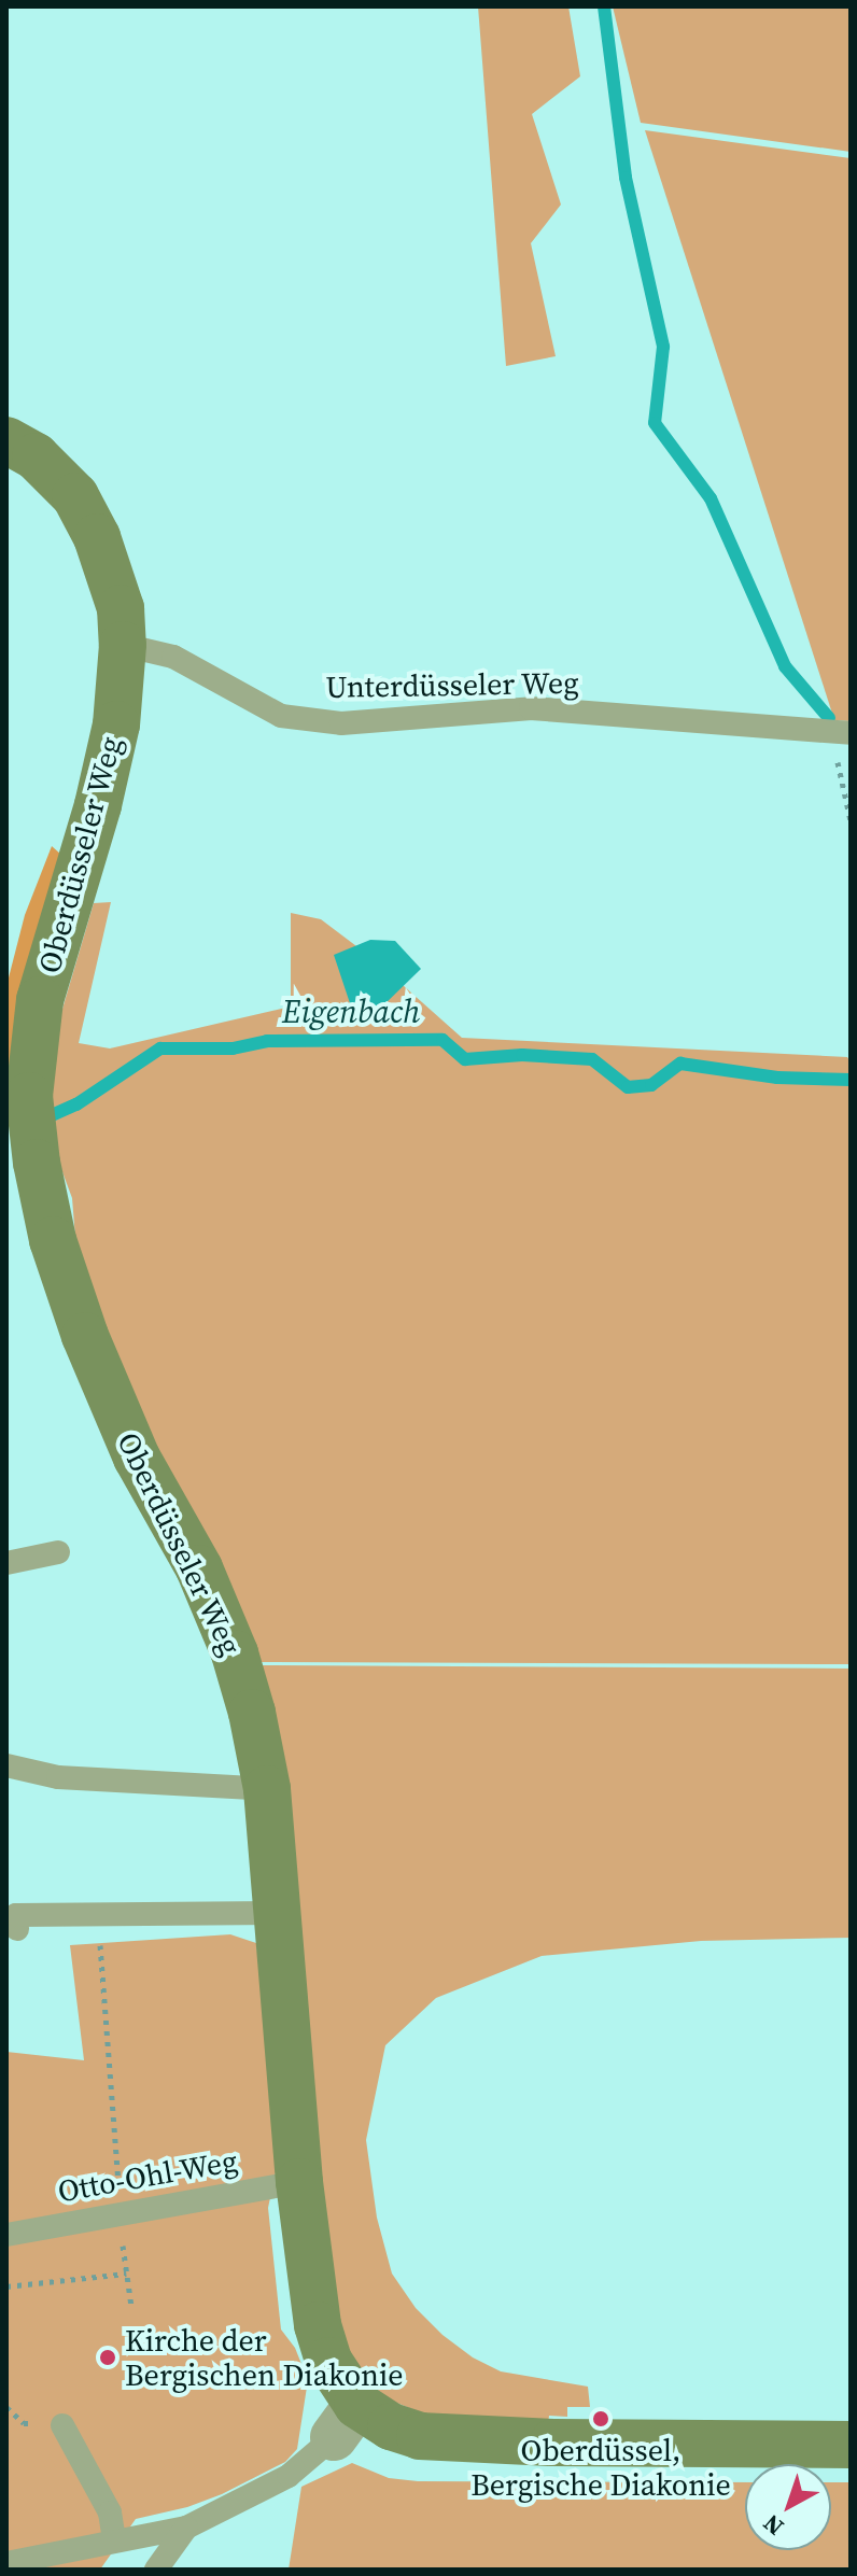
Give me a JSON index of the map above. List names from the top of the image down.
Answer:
{
  "streets": {
    "street": ["Oberdüsseler Weg"],
    "lane": ["Unterdüsseler Weg", "Otto-Ohl-Weg"]
  },
  "crossings": [
    ["Unterdüsseler Weg", "Oberdüsseler Weg"],
    ["Oberdüsseler Weg", "Otto-Ohl-Weg"]
  ],
  "water": ["Eigenbach"],
  "places": ["Kirche der Bergischen Diakonie", "Oberdüssel, Bergische Diakonie"],
  "north": "bottom left"
}
